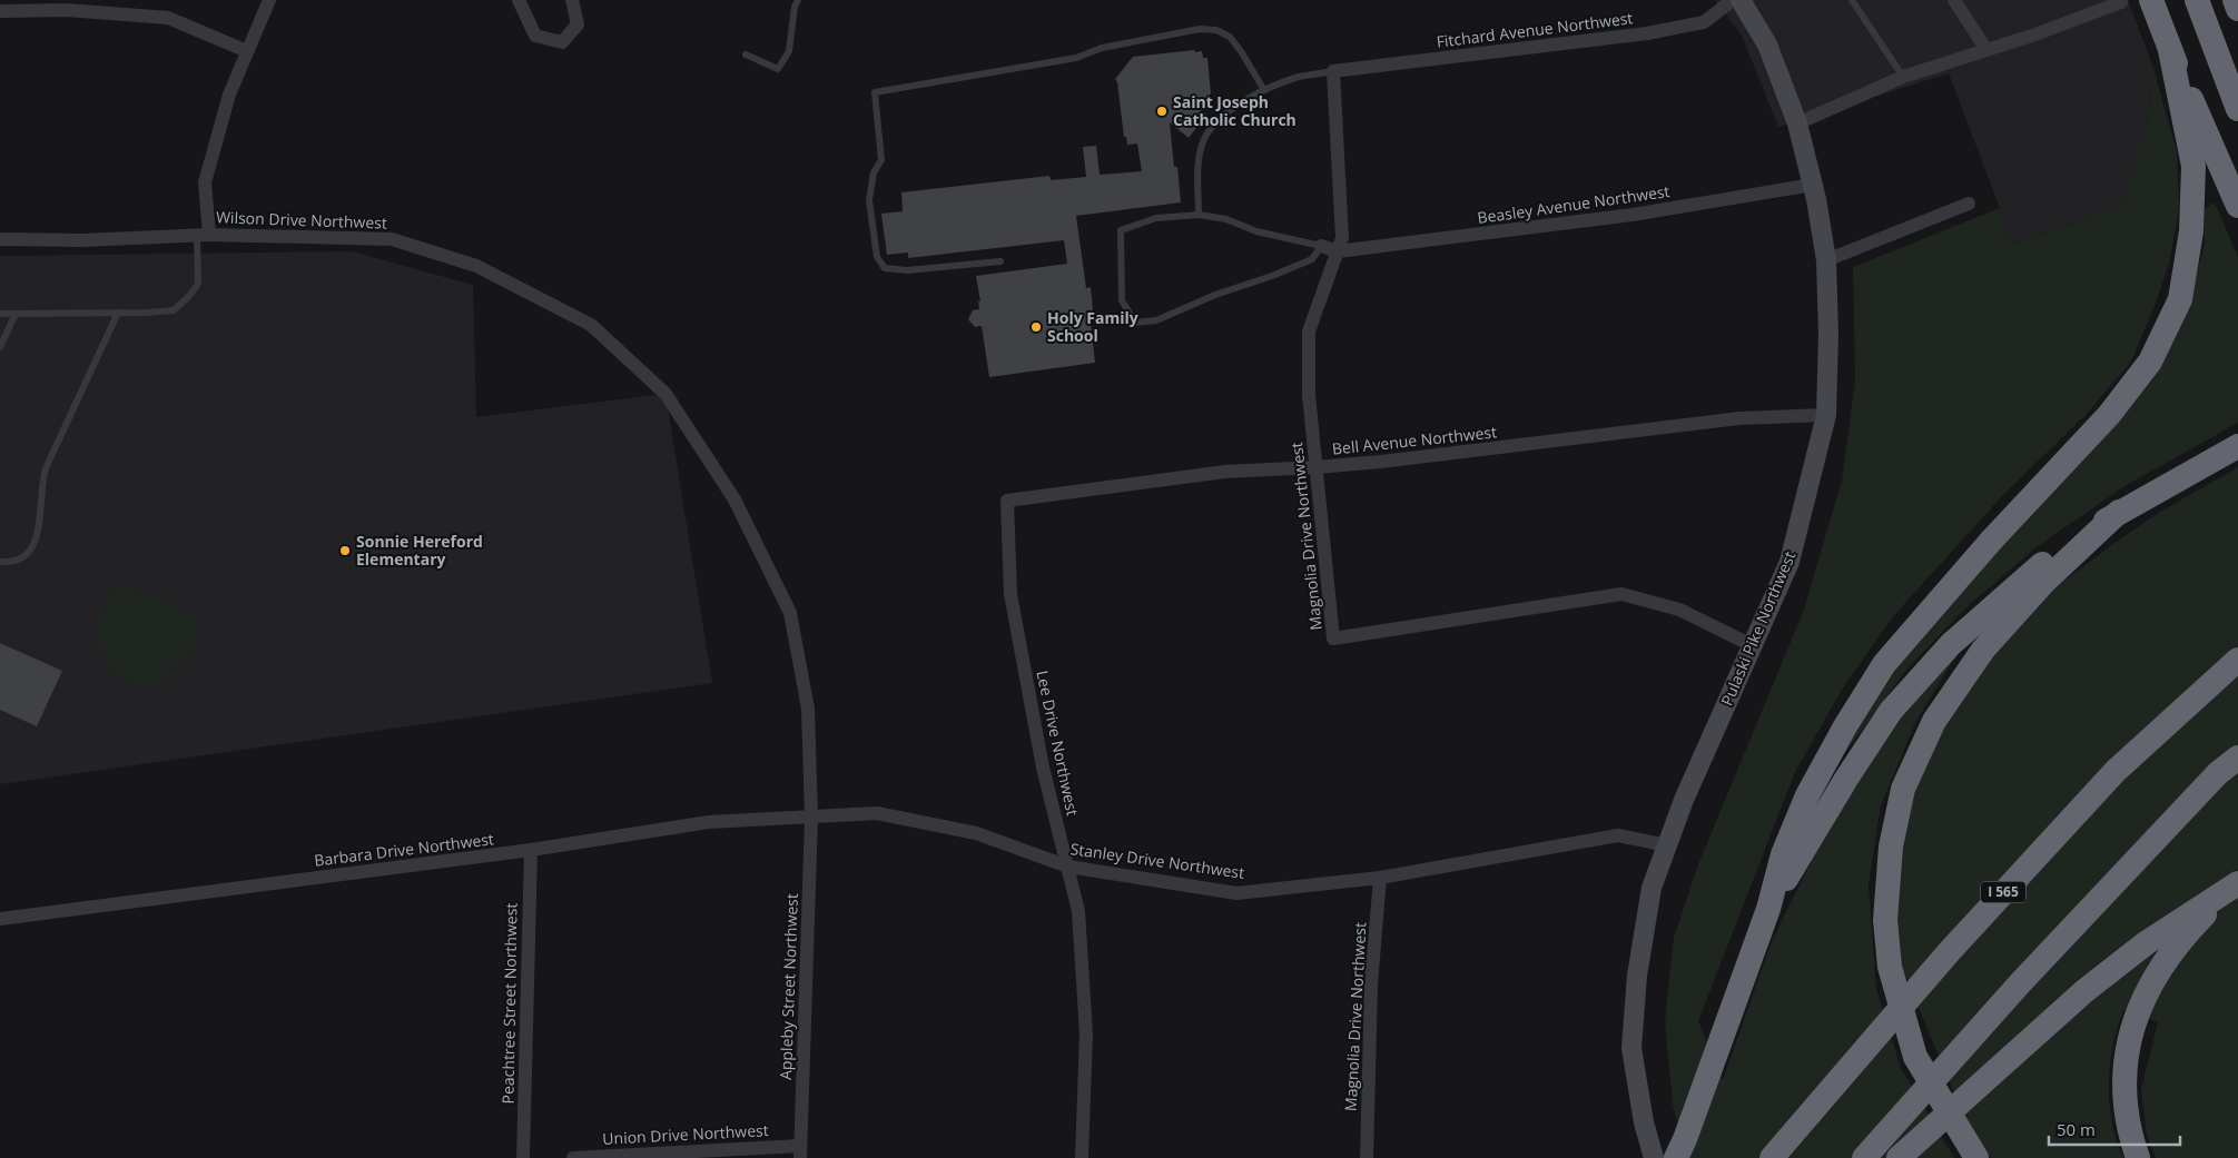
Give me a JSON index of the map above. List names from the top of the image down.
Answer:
{
  "streets": {
    "highway": ["I 565"],
    "main road": ["Pulaski Pike Northwest"],
    "street": [
      "Fitchard Avenue Northwest",
      "Beasley Avenue Northwest",
      "Wilson Drive Northwest",
      "Bell Avenue Northwest",
      "Magnolia Drive Northwest",
      "Lee Drive Northwest",
      "Barbara Drive Northwest",
      "Stanley Drive Northwest",
      "Appleby Street Northwest",
      "Peachtree Street Northwest",
      "Union Drive Northwest"
    ]
  },
  "crossings": [
    ["Fitchard Avenue Northwest", "Magnolia Drive Northwest"],
    ["Beasley Avenue Northwest", "Magnolia Drive Northwest"],
    ["Beasley Avenue Northwest", "Pulaski Pike Northwest"],
    ["Wilson Drive Northwest", "Barbara Drive Northwest"],
    ["Wilson Drive Northwest", "Stanley Drive Northwest"],
    ["Wilson Drive Northwest", "Appleby Street Northwest"],
    ["Bell Avenue Northwest", "Magnolia Drive Northwest"],
    ["Bell Avenue Northwest", "Pulaski Pike Northwest"],
    ["Bell Avenue Northwest", "Lee Drive Northwest"],
    ["Magnolia Drive Northwest", "Pulaski Pike Northwest"],
    ["Magnolia Drive Northwest", "Stanley Drive Northwest"],
    ["Pulaski Pike Northwest", "Stanley Drive Northwest"],
    ["Lee Drive Northwest", "Stanley Drive Northwest"],
    ["Barbara Drive Northwest", "Stanley Drive Northwest"],
    ["Barbara Drive Northwest", "Appleby Street Northwest"],
    ["Barbara Drive Northwest", "Peachtree Street Northwest"],
    ["Stanley Drive Northwest", "Appleby Street Northwest"],
    ["Appleby Street Northwest", "Union Drive Northwest"]
  ],
  "places": ["Saint Joseph Catholic Church", "Holy Family School", "Sonnie Hereford Elementary"],
  "scale_bar": "50 m"
}
